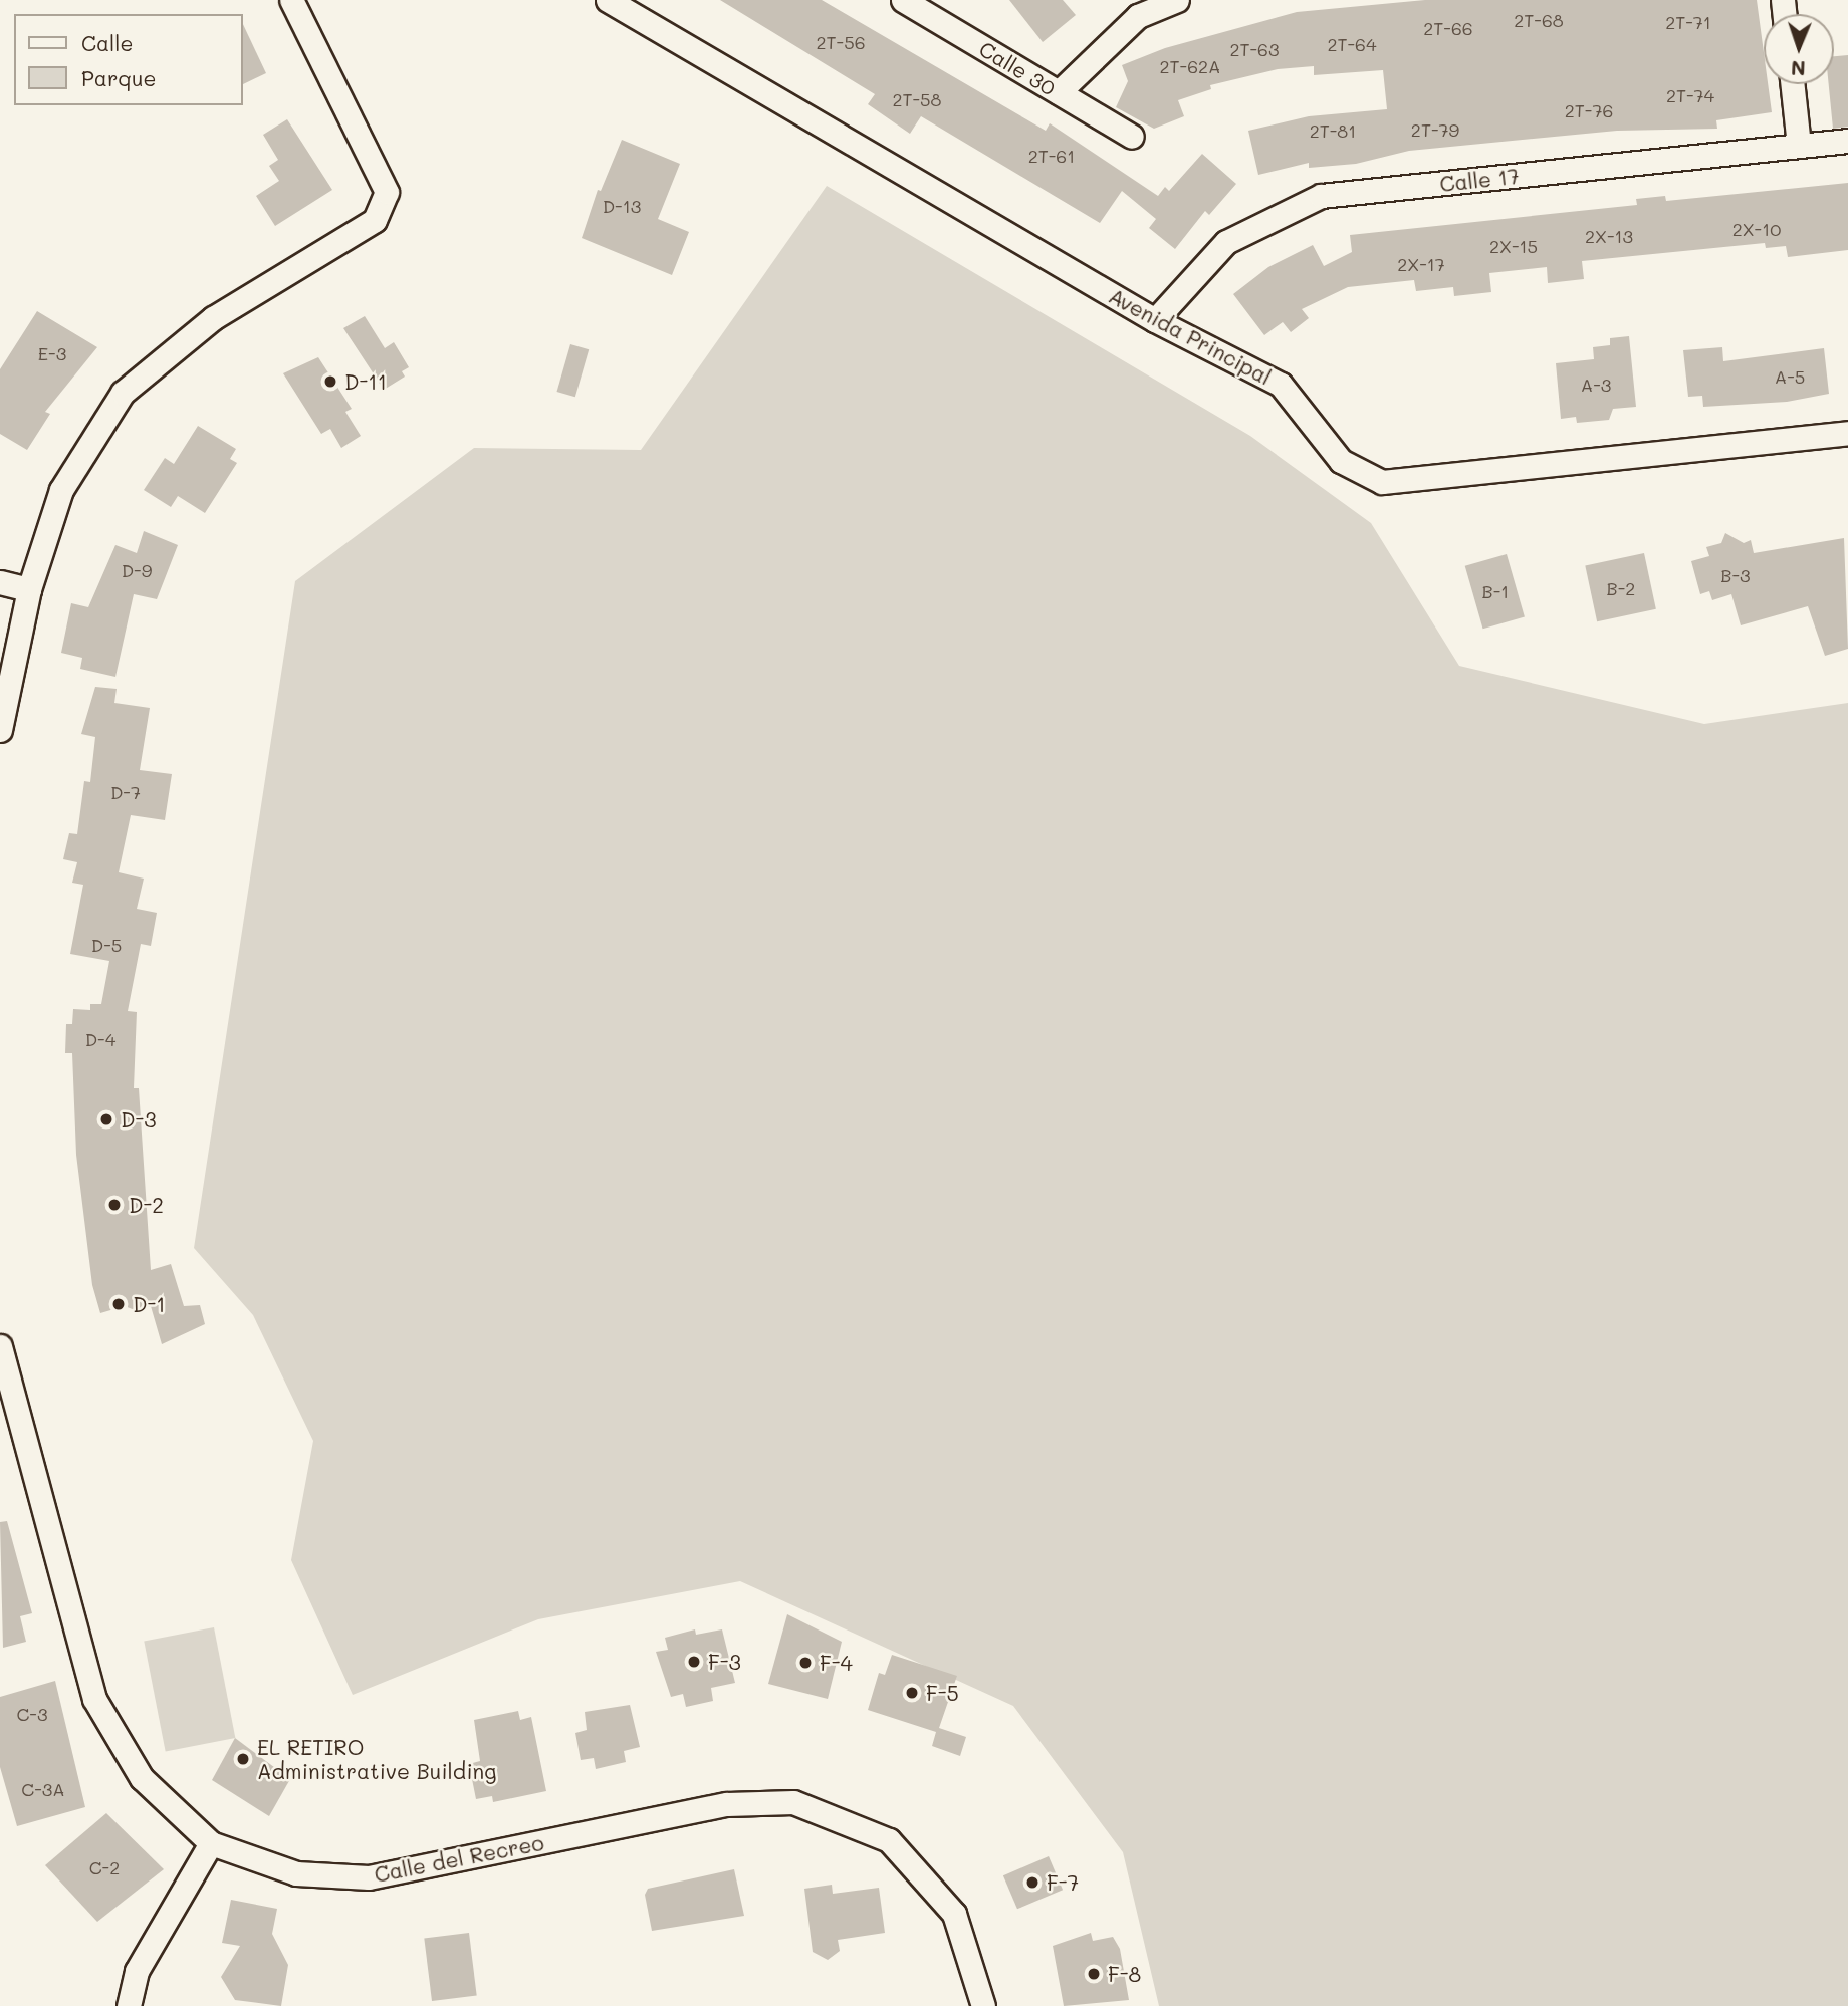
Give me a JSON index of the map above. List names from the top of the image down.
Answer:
{
  "streets": {
    "street": [
      "Calle 30",
      "Calle 17",
      "Avenida Principal",
      "Calle del Recreo"
    ]
  },
  "crossings": [
    ["Calle 17", "Avenida Principal"]
  ],
  "places": [
    "D-11",
    "D-3",
    "D-2",
    "D-1",
    "F-3",
    "F-4",
    "F-5",
    "EL RETIRO Administrative Building",
    "F-7",
    "F-8"
  ],
  "house_numbers": [
    "2T-68",
    "2T-71",
    "2T-66",
    "2T-56",
    "2T-64",
    "2T-63",
    "2T-62A",
    "2T-74",
    "2T-58",
    "2T-76",
    "2T-79",
    "2T-81",
    "2T-61",
    "D-13",
    "2X-10",
    "2X-13",
    "2X-15",
    "2X-17",
    "E-3",
    "A-5",
    "A-3",
    "D-9",
    "B-3",
    "B-2",
    "B-1",
    "D-7",
    "D-5",
    "D-4",
    "C-3",
    "C-3A",
    "C-2"
  ],
  "legend": ["Calle", "Parque"],
  "north": "bottom"
}
